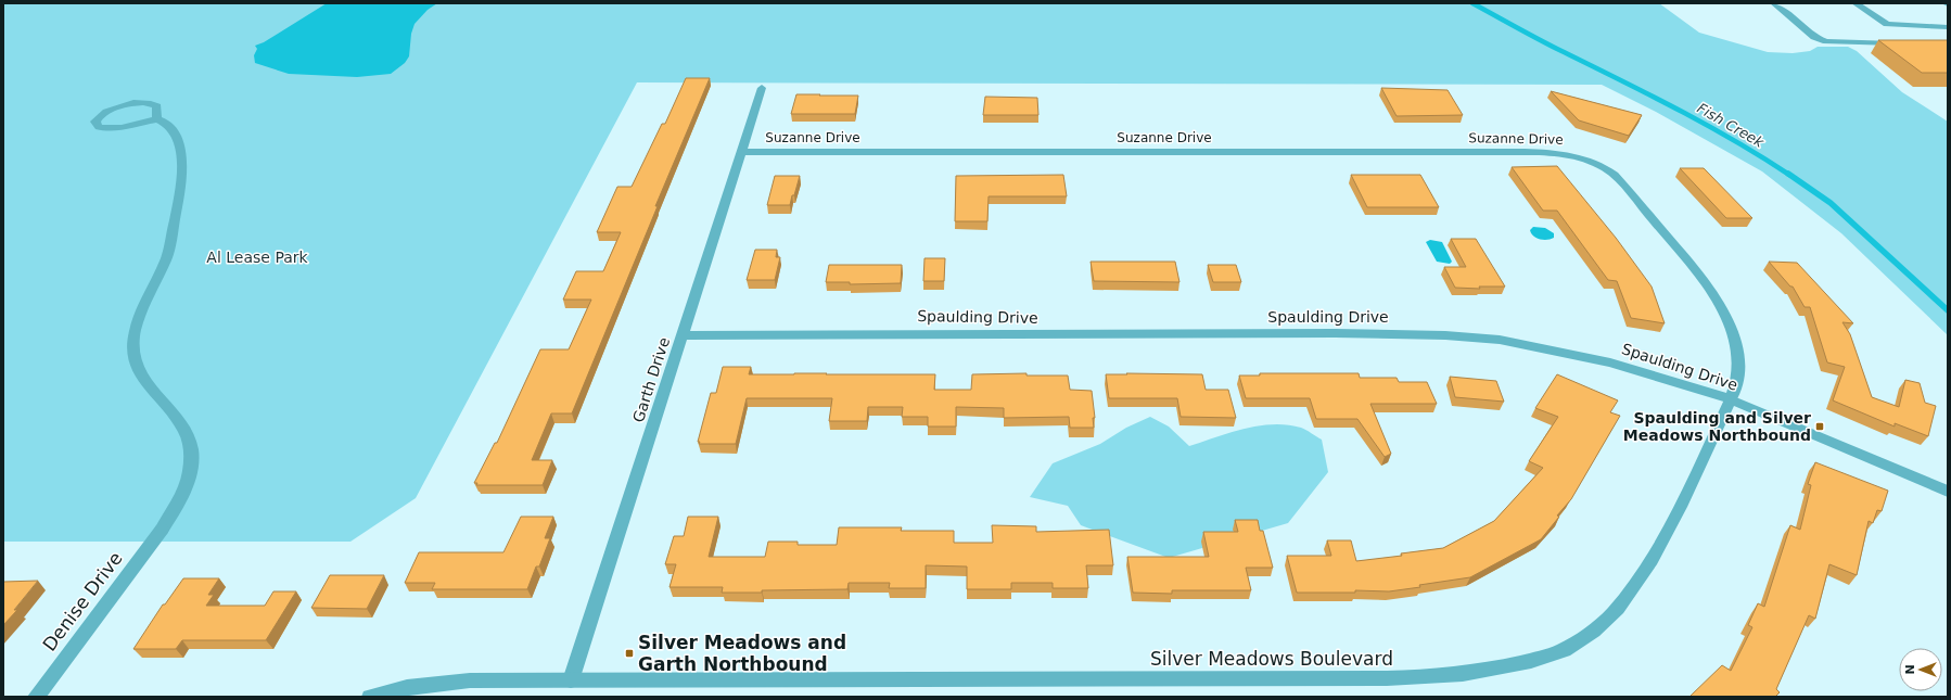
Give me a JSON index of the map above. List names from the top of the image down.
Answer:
{
  "streets": {
    "street": [
      "Suzanne Drive",
      "Spaulding Drive",
      "Garth Drive",
      "Denise Drive",
      "Silver Meadows Boulevard"
    ]
  },
  "crossings": [
    ["Suzanne Drive", "Garth Drive"],
    ["Suzanne Drive", "Silver Meadows Boulevard"],
    ["Spaulding Drive", "Garth Drive"],
    ["Spaulding Drive", "Silver Meadows Boulevard"],
    ["Garth Drive", "Silver Meadows Boulevard"]
  ],
  "water": ["Fish Creek"],
  "parks": ["Al Lease Park"],
  "places": {
    "transit": ["Spaulding and Silver Meadows Northbound", "Silver Meadows and Garth Northbound"]
  },
  "north": "left"
}
